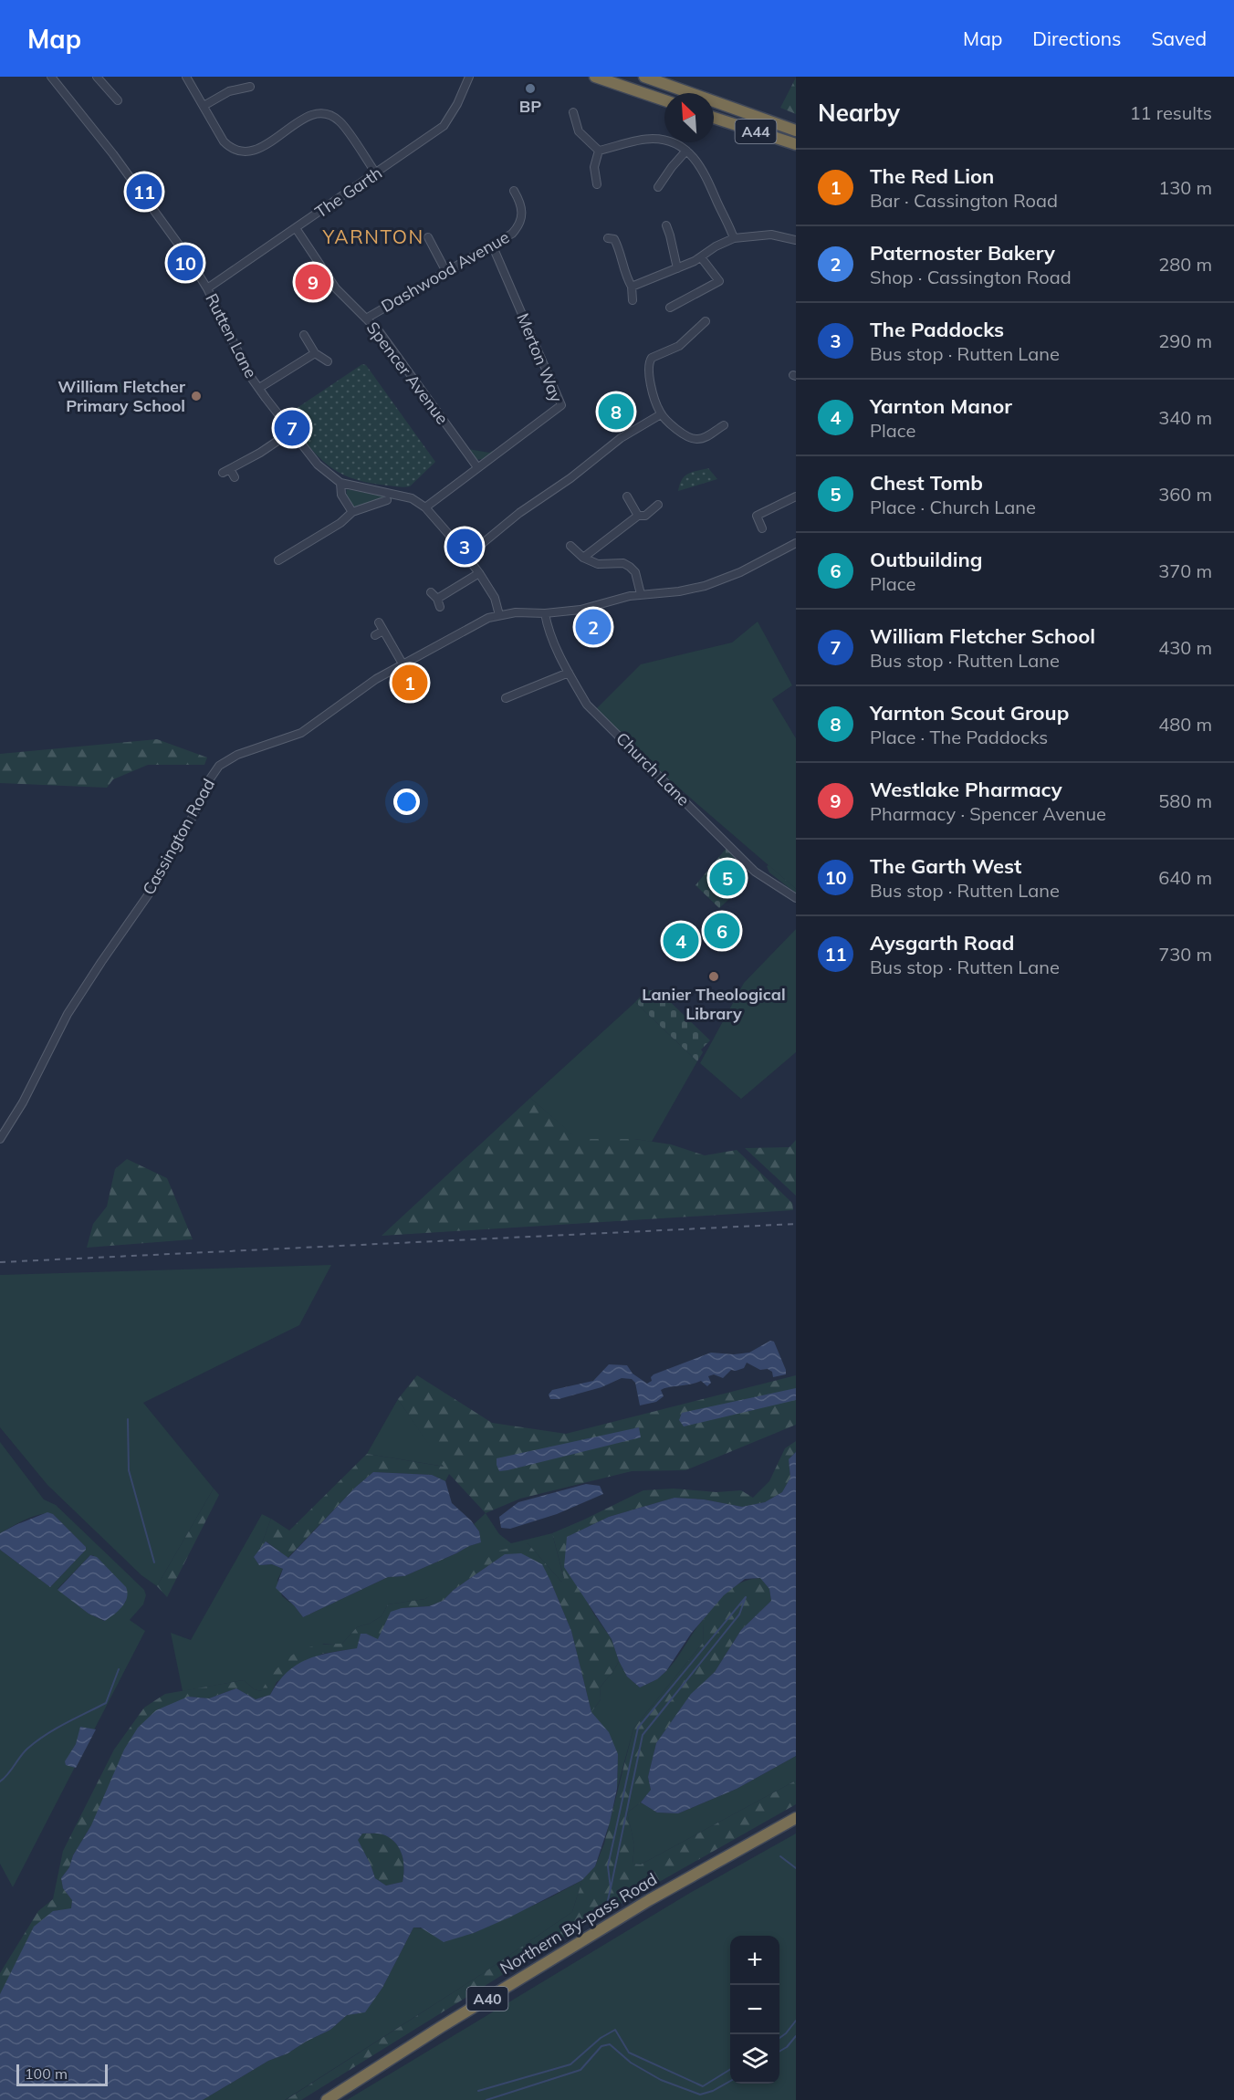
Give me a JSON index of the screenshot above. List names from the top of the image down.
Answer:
{
  "streets": {
    "highway": ["A44", "Northern By-pass Road", "A40"],
    "street": [
      "The Garth",
      "Dashwood Avenue",
      "Rutten Lane",
      "Merton Way",
      "Spencer Avenue",
      "Church Lane",
      "Cassington Road"
    ]
  },
  "crossings": [
    ["The Garth", "Rutten Lane"],
    ["The Garth", "Spencer Avenue"],
    ["Dashwood Avenue", "Merton Way"],
    ["Dashwood Avenue", "Spencer Avenue"],
    ["Rutten Lane", "Merton Way"],
    ["Rutten Lane", "Cassington Road"],
    ["Merton Way", "Spencer Avenue"],
    ["Church Lane", "Cassington Road"]
  ],
  "districts": ["YARNTON"],
  "places": ["BP", "William Fletcher Primary School", "Lanier Theological Library"],
  "scale_bar": "100 m",
  "north": "top left",
  "page": {
    "header": "Map",
    "nav": ["Map", "Directions", "Saved"],
    "heading": ["Nearby", "11 results"],
    "list": [
      {
        "mark": "1",
        "name": "The Red Lion",
        "note": "Bar · Cassington Road",
        "value": "130 m"
      },
      {
        "mark": "2",
        "name": "Paternoster Bakery",
        "note": "Shop · Cassington Road",
        "value": "280 m"
      },
      {
        "mark": "3",
        "name": "The Paddocks",
        "note": "Bus stop · Rutten Lane",
        "value": "290 m"
      },
      {
        "mark": "4",
        "name": "Yarnton Manor",
        "note": "Place",
        "value": "340 m"
      },
      {
        "mark": "5",
        "name": "Chest Tomb",
        "note": "Place · Church Lane",
        "value": "360 m"
      },
      {
        "mark": "6",
        "name": "Outbuilding",
        "note": "Place",
        "value": "370 m"
      },
      {
        "mark": "7",
        "name": "William Fletcher School",
        "note": "Bus stop · Rutten Lane",
        "value": "430 m"
      },
      {
        "mark": "8",
        "name": "Yarnton Scout Group",
        "note": "Place · The Paddocks",
        "value": "480 m"
      },
      {
        "mark": "9",
        "name": "Westlake Pharmacy",
        "note": "Pharmacy · Spencer Avenue",
        "value": "580 m"
      },
      {
        "mark": "10",
        "name": "The Garth West",
        "note": "Bus stop · Rutten Lane",
        "value": "640 m"
      },
      {
        "mark": "11",
        "name": "Aysgarth Road",
        "note": "Bus stop · Rutten Lane",
        "value": "730 m"
      }
    ],
    "pins": [
      "11",
      "10",
      "9",
      "8",
      "7",
      "3",
      "2",
      "1",
      "5",
      "6",
      "4"
    ],
    "map_buttons": ["+", "−"],
    "scale": "100 m"
  }
}
